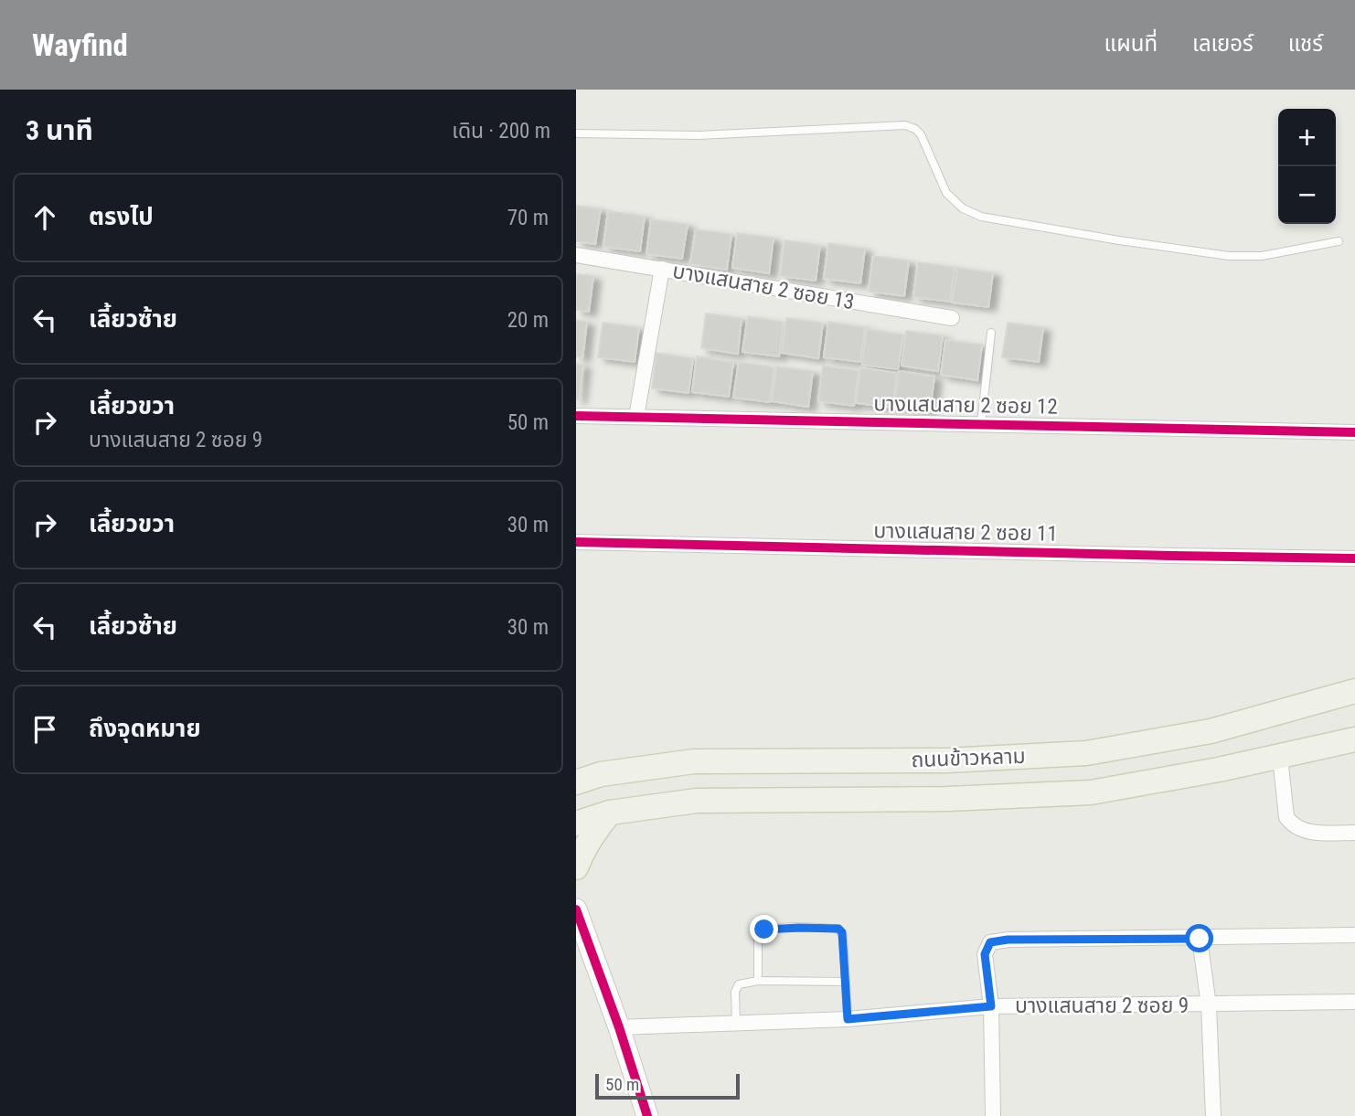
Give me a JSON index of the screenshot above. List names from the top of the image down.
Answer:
{
  "streets": {
    "main road": ["ถนนข้าวหลาม"],
    "street": [
      "บางแสนสาย 2 ซอย 13",
      "บางแสนสาย 2 ซอย 12",
      "บางแสนสาย 2 ซอย 11",
      "บางแสนสาย 2 ซอย 9"
    ]
  },
  "scale_bar": "50 m",
  "page": {
    "header": "Wayfind",
    "nav": ["แผนที่", "เลเยอร์", "แชร์"],
    "heading": ["3 นาที", "เดิน · 200 m"],
    "map_buttons": ["+", "−"],
    "list": [
      ["ตรงไป", "70 m"],
      ["เลี้ยวซ้าย", "20 m"],
      ["เลี้ยวขวา", "บางแสนสาย 2 ซอย 9", "50 m"],
      ["เลี้ยวขวา", "30 m"],
      ["เลี้ยวซ้าย", "30 m"],
      "ถึงจุดหมาย"
    ],
    "scale": "50 m"
  }
}
